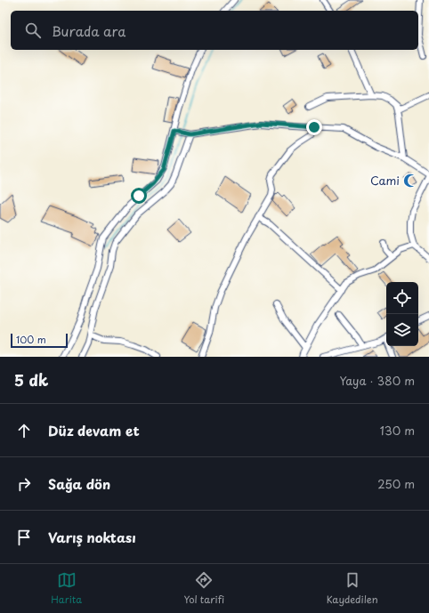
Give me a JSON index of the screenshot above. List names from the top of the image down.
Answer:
{
  "places": {
    "mosque": ["Cami"]
  },
  "scale_bar": "100 m",
  "page": {
    "search": "Burada ara",
    "scale": "100 m",
    "heading": ["5 dk", "Yaya · 380 m"],
    "list": [
      ["Düz devam et", "130 m"],
      ["Sağa dön", "250 m"],
      "Varış noktası"
    ],
    "nav": ["Harita", "Yol tarifi", "Kaydedilen"]
  }
}
